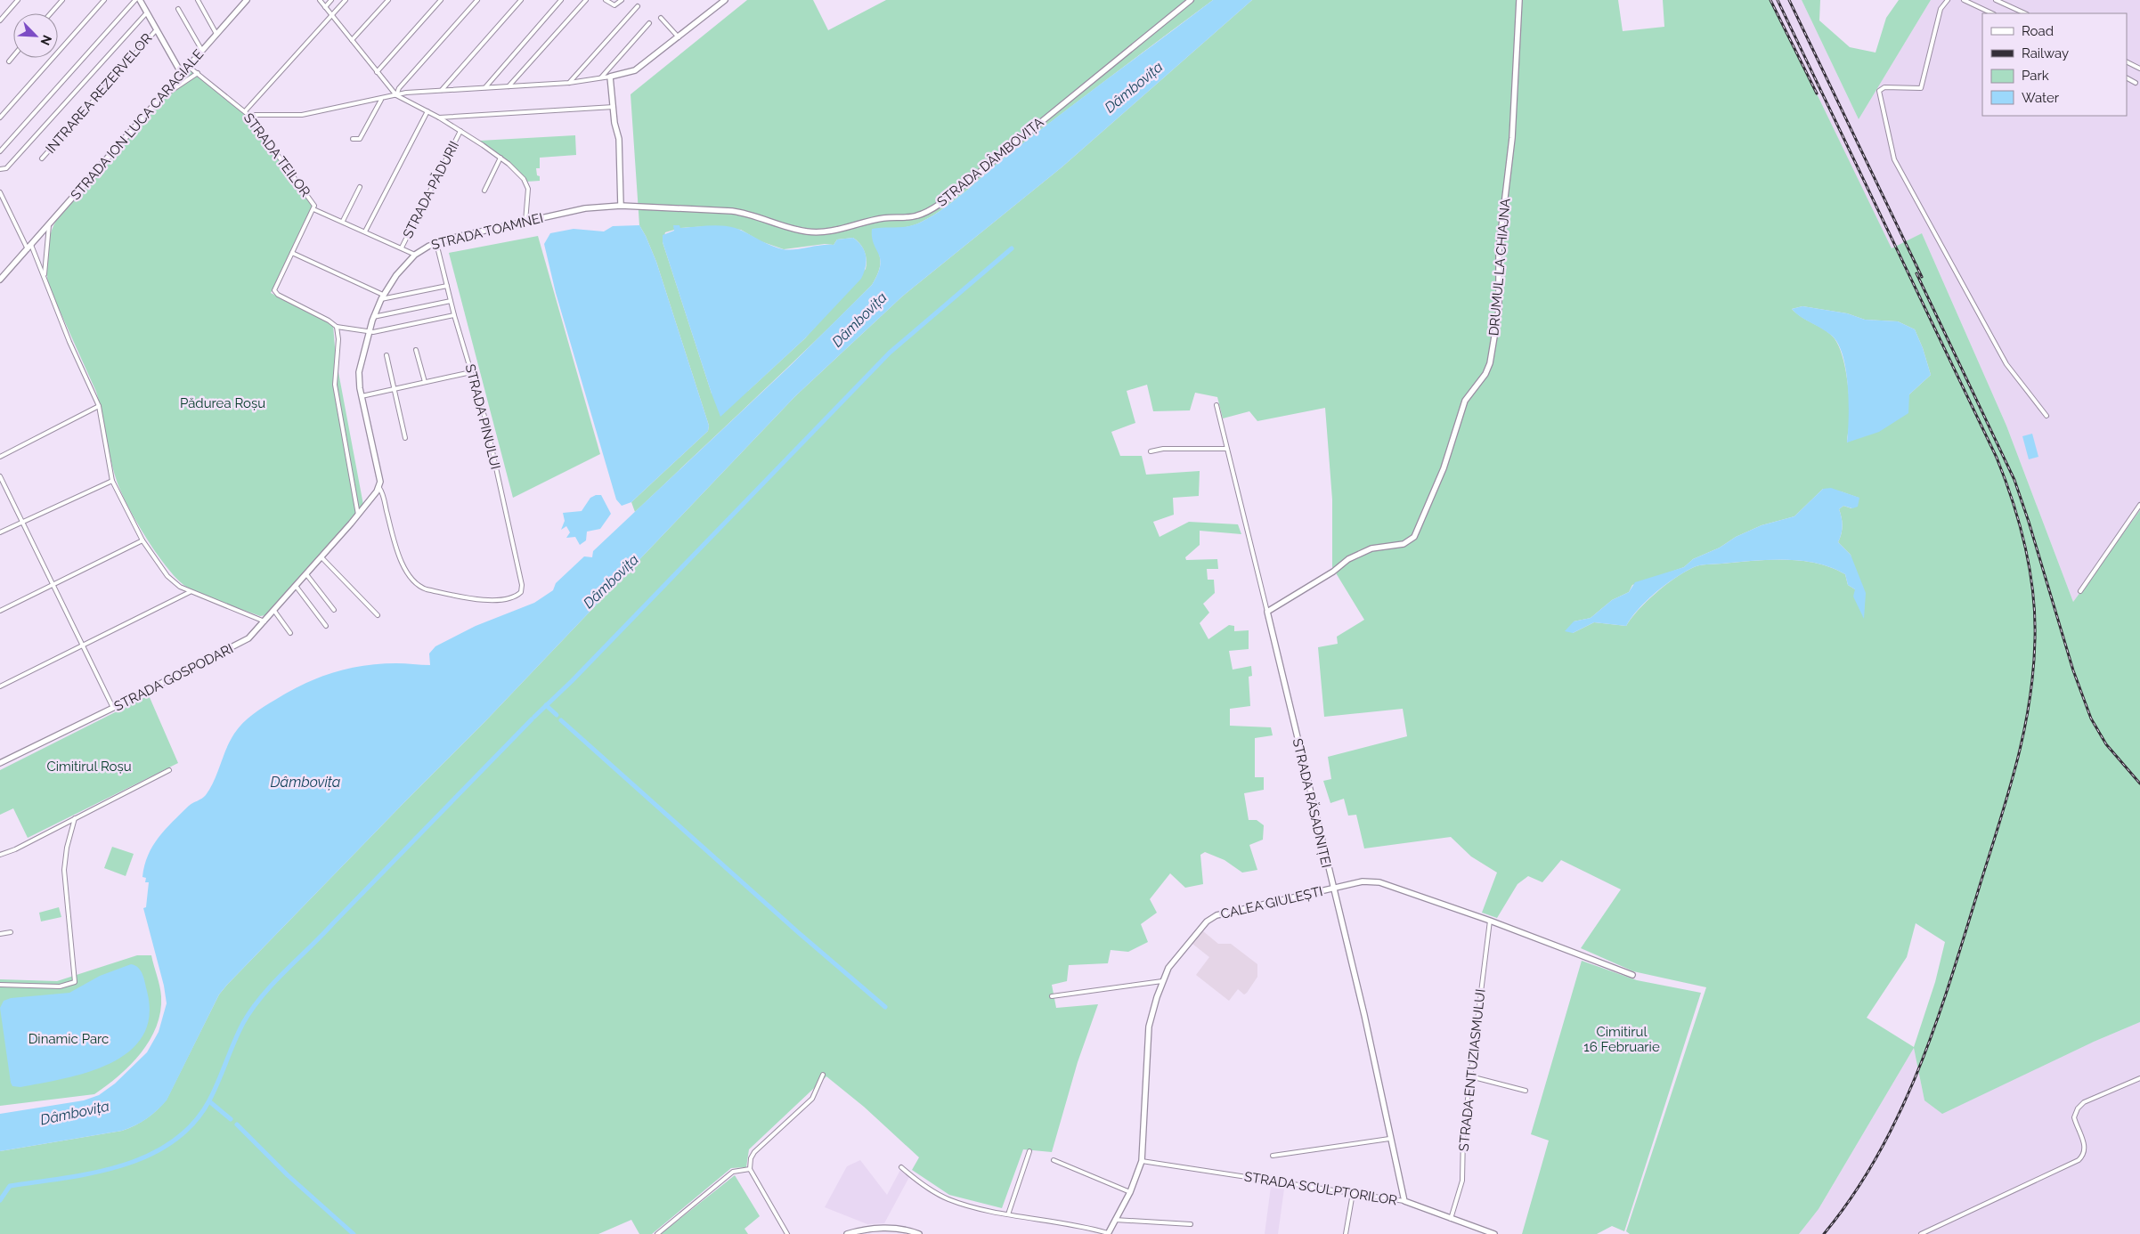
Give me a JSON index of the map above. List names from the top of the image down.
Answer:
{
  "streets": {
    "main road": [
      "STRADA ION LUCA CARAGIALE",
      "STRADA DÂMBOVIȚA",
      "STRADA TOAMNEI",
      "DRUMUL LA CHIAJNA",
      "STRADA GOSPODARI",
      "STRADA RĂSADNIȚEI",
      "CALEA GIULEȘTI",
      "STRADA SCULPTORILOR"
    ],
    "street": [
      "INTRAREA REZERVELOR",
      "STRADA TEILOR",
      "STRADA PĂDURII",
      "STRADA PINULUI",
      "STRADA ENTUZIASMULUI"
    ]
  },
  "crossings": [
    ["STRADA ION LUCA CARAGIALE", "STRADA TEILOR"],
    ["STRADA DÂMBOVIȚA", "STRADA TOAMNEI"],
    ["STRADA PĂDURII", "STRADA TOAMNEI"],
    ["STRADA TOAMNEI", "STRADA PINULUI"],
    ["DRUMUL LA CHIAJNA", "STRADA RĂSADNIȚEI"],
    ["STRADA PINULUI", "STRADA GOSPODARI"],
    ["STRADA RĂSADNIȚEI", "CALEA GIULEȘTI"],
    ["STRADA RĂSADNIȚEI", "STRADA SCULPTORILOR"],
    ["CALEA GIULEȘTI", "STRADA ENTUZIASMULUI"],
    ["CALEA GIULEȘTI", "STRADA SCULPTORILOR"],
    ["STRADA ENTUZIASMULUI", "STRADA SCULPTORILOR"]
  ],
  "water": ["Dâmbovița"],
  "parks": [
    "Pădurea Roșu",
    "Cimitirul Roșu",
    "Cimitirul 16 Februarie",
    "Dinamic Parc"
  ],
  "legend": [
    "Road",
    "Railway",
    "Park",
    "Water"
  ],
  "north": "bottom right"
}
